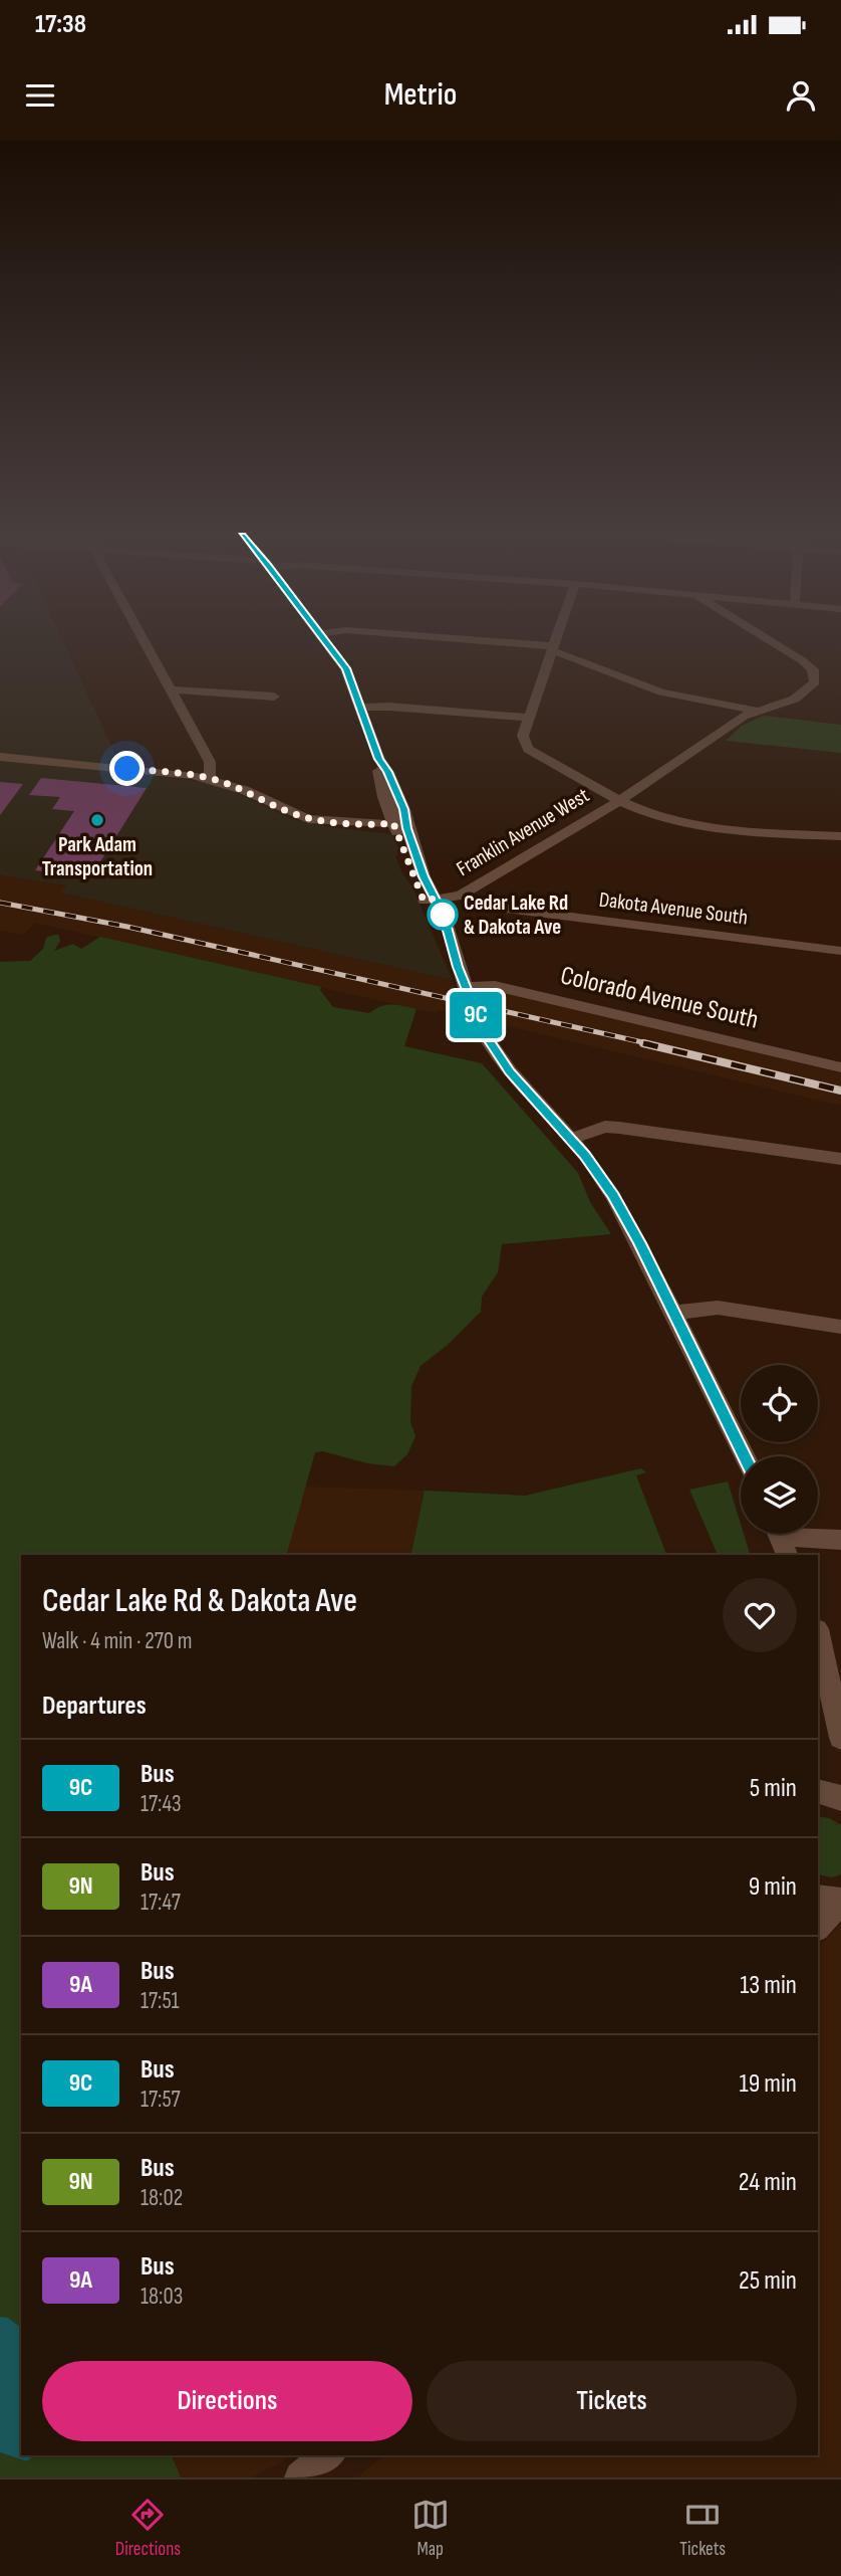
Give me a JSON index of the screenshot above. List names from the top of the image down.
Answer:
{
  "streets": {
    "street": ["Franklin Avenue West", "Dakota Avenue South", "Colorado Avenue South"]
  },
  "crossings": [
    ["Franklin Avenue West", "Dakota Avenue South"]
  ],
  "places": ["Park Adam Transportation", "Cedar Lake Rd & Dakota Ave"],
  "lines": ["bus line 9C"],
  "page": {
    "status": "17:38",
    "header": "Metrio",
    "on_map": "9C",
    "heading": [
      ["Cedar Lake Rd & Dakota Ave", "Walk · 4 min · 270 m"],
      "Departures"
    ],
    "list": [
      {
        "mark": "9C",
        "name": "Bus",
        "note": "17:43",
        "value": "5 min"
      },
      {
        "mark": "9N",
        "name": "Bus",
        "note": "17:47",
        "value": "9 min"
      },
      {
        "mark": "9A",
        "name": "Bus",
        "note": "17:51",
        "value": "13 min"
      },
      {
        "mark": "9C",
        "name": "Bus",
        "note": "17:57",
        "value": "19 min"
      },
      {
        "mark": "9N",
        "name": "Bus",
        "note": "18:02",
        "value": "24 min"
      },
      {
        "mark": "9A",
        "name": "Bus",
        "note": "18:03",
        "value": "25 min"
      }
    ],
    "buttons": ["Directions", "Tickets"],
    "tabs": ["Directions", "Map", "Tickets"]
  }
}
